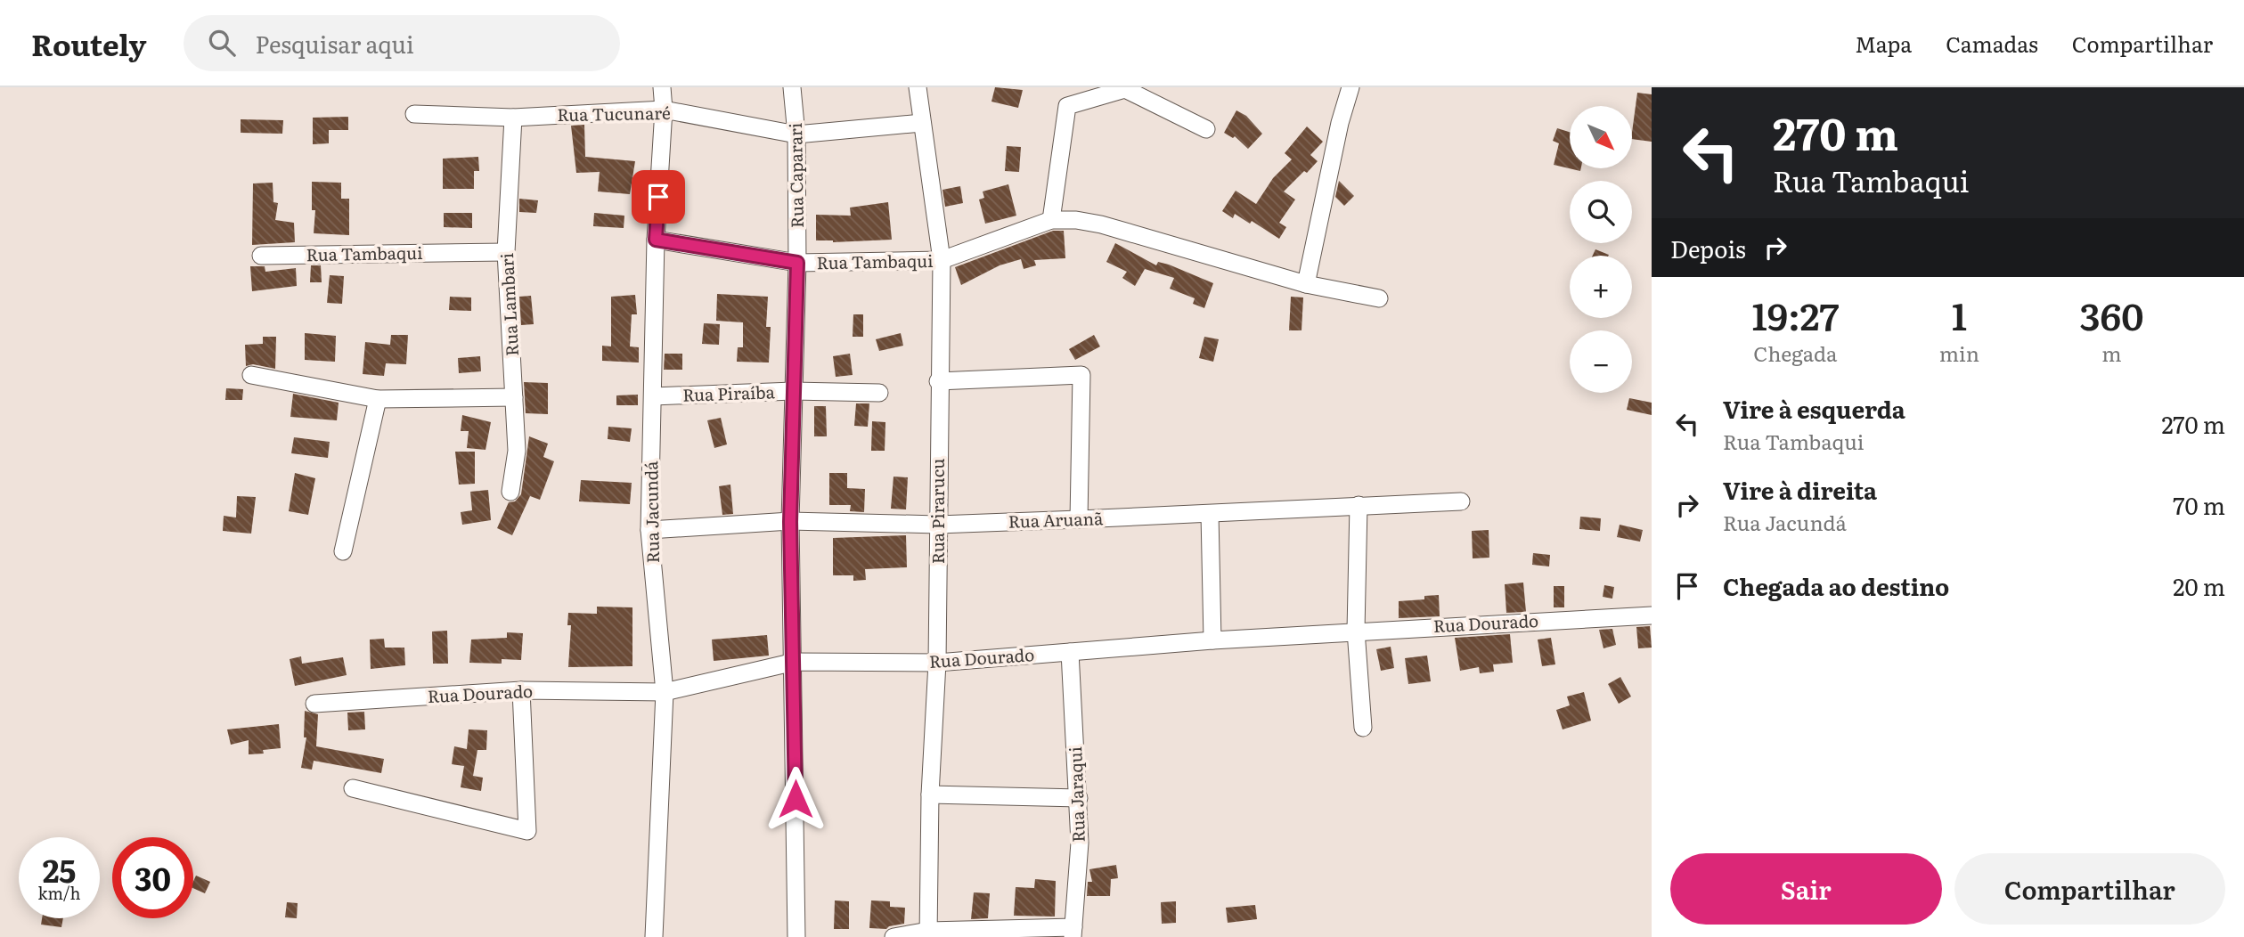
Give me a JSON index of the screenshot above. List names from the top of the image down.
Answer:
{
  "streets": {
    "street": [
      "Rua Tucunaré",
      "Rua Caparari",
      "Rua Tambaqui",
      "Rua Lambari",
      "Rua Piraíba",
      "Rua Pirarucu",
      "Rua Jacundá",
      "Rua Aruanã",
      "Rua Dourado",
      "Rua Jaraqui"
    ]
  },
  "crossings": [
    ["Rua Tucunaré", "Rua Caparari"],
    ["Rua Tucunaré", "Rua Lambari"],
    ["Rua Tucunaré", "Rua Pirarucu"],
    ["Rua Tucunaré", "Rua Jacundá"],
    ["Rua Caparari", "Rua Tambaqui"],
    ["Rua Caparari", "Rua Piraíba"],
    ["Rua Caparari", "Rua Aruanã"],
    ["Rua Caparari", "Rua Dourado"],
    ["Rua Tambaqui", "Rua Lambari"],
    ["Rua Tambaqui", "Rua Pirarucu"],
    ["Rua Tambaqui", "Rua Jacundá"],
    ["Rua Piraíba", "Rua Jacundá"],
    ["Rua Pirarucu", "Rua Aruanã"],
    ["Rua Pirarucu", "Rua Dourado"],
    ["Rua Jacundá", "Rua Aruanã"],
    ["Rua Jacundá", "Rua Dourado"],
    ["Rua Dourado", "Rua Jaraqui"]
  ],
  "north": "bottom right",
  "page": {
    "header": "Routely",
    "search": "Pesquisar aqui",
    "nav": ["Mapa", "Camadas", "Compartilhar"],
    "turn": ["270 m", "Rua Tambaqui"],
    "map_buttons": ["+", "−"],
    "then": "Depois",
    "eta": [
      "19:27",
      "Chegada",
      "1",
      "min",
      "360",
      "m"
    ],
    "list": [
      {
        "name": "Vire à esquerda",
        "note": "Rua Tambaqui",
        "value": "270 m"
      },
      {
        "name": "Vire à direita",
        "note": "Rua Jacundá",
        "value": "70 m"
      },
      {
        "name": "Chegada ao destino",
        "value": "20 m"
      }
    ],
    "speed": "25 km/h",
    "limit": "30",
    "buttons": ["Sair", "Compartilhar"]
  }
}
